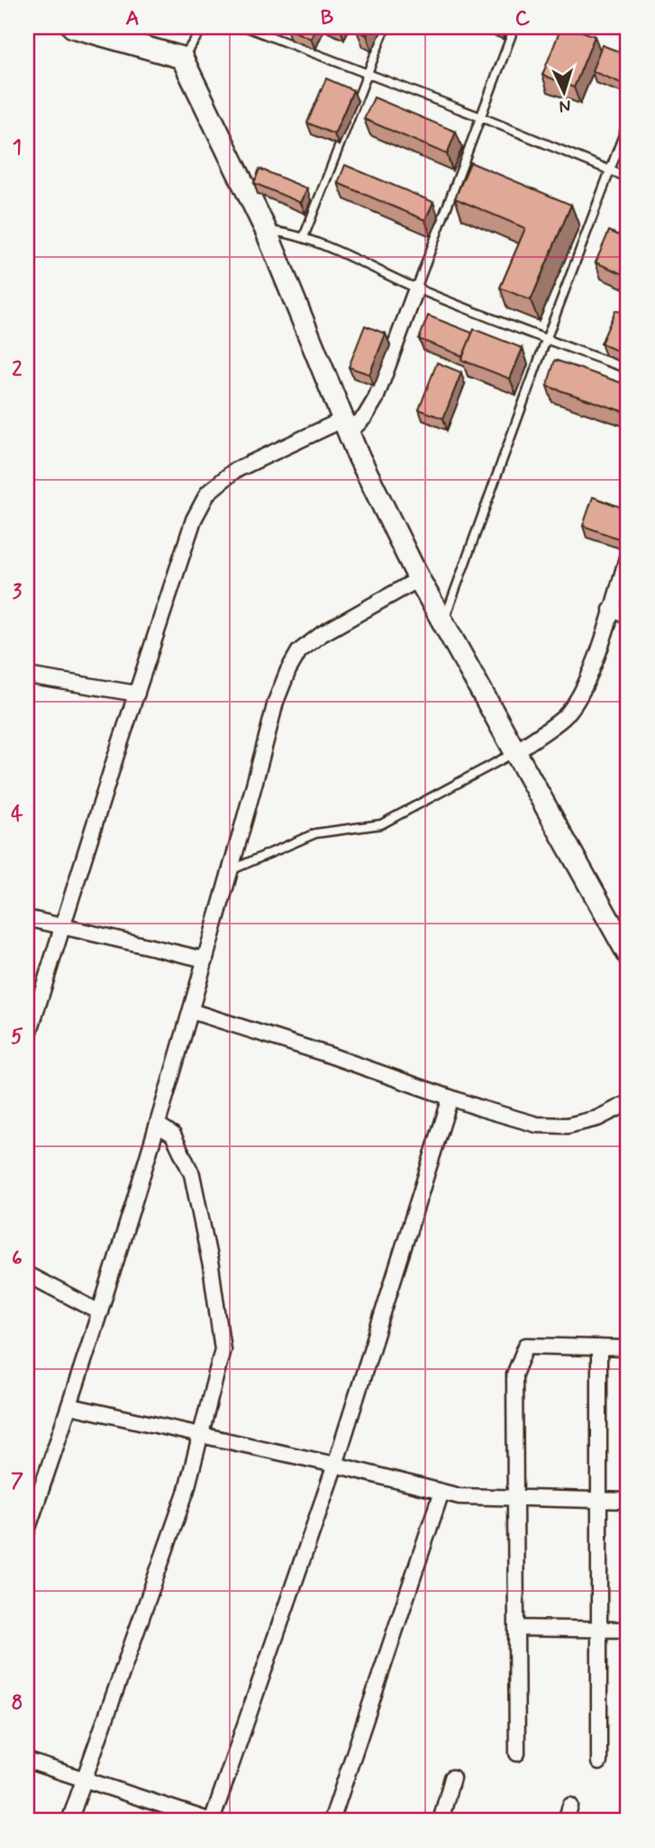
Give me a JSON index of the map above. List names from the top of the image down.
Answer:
{
  "north": "bottom",
  "grid": {
    "columns": ["A", "B", "C"],
    "rows": [
      "1",
      "2",
      "3",
      "4",
      "5",
      "6",
      "7",
      "8"
    ]
  }
}
